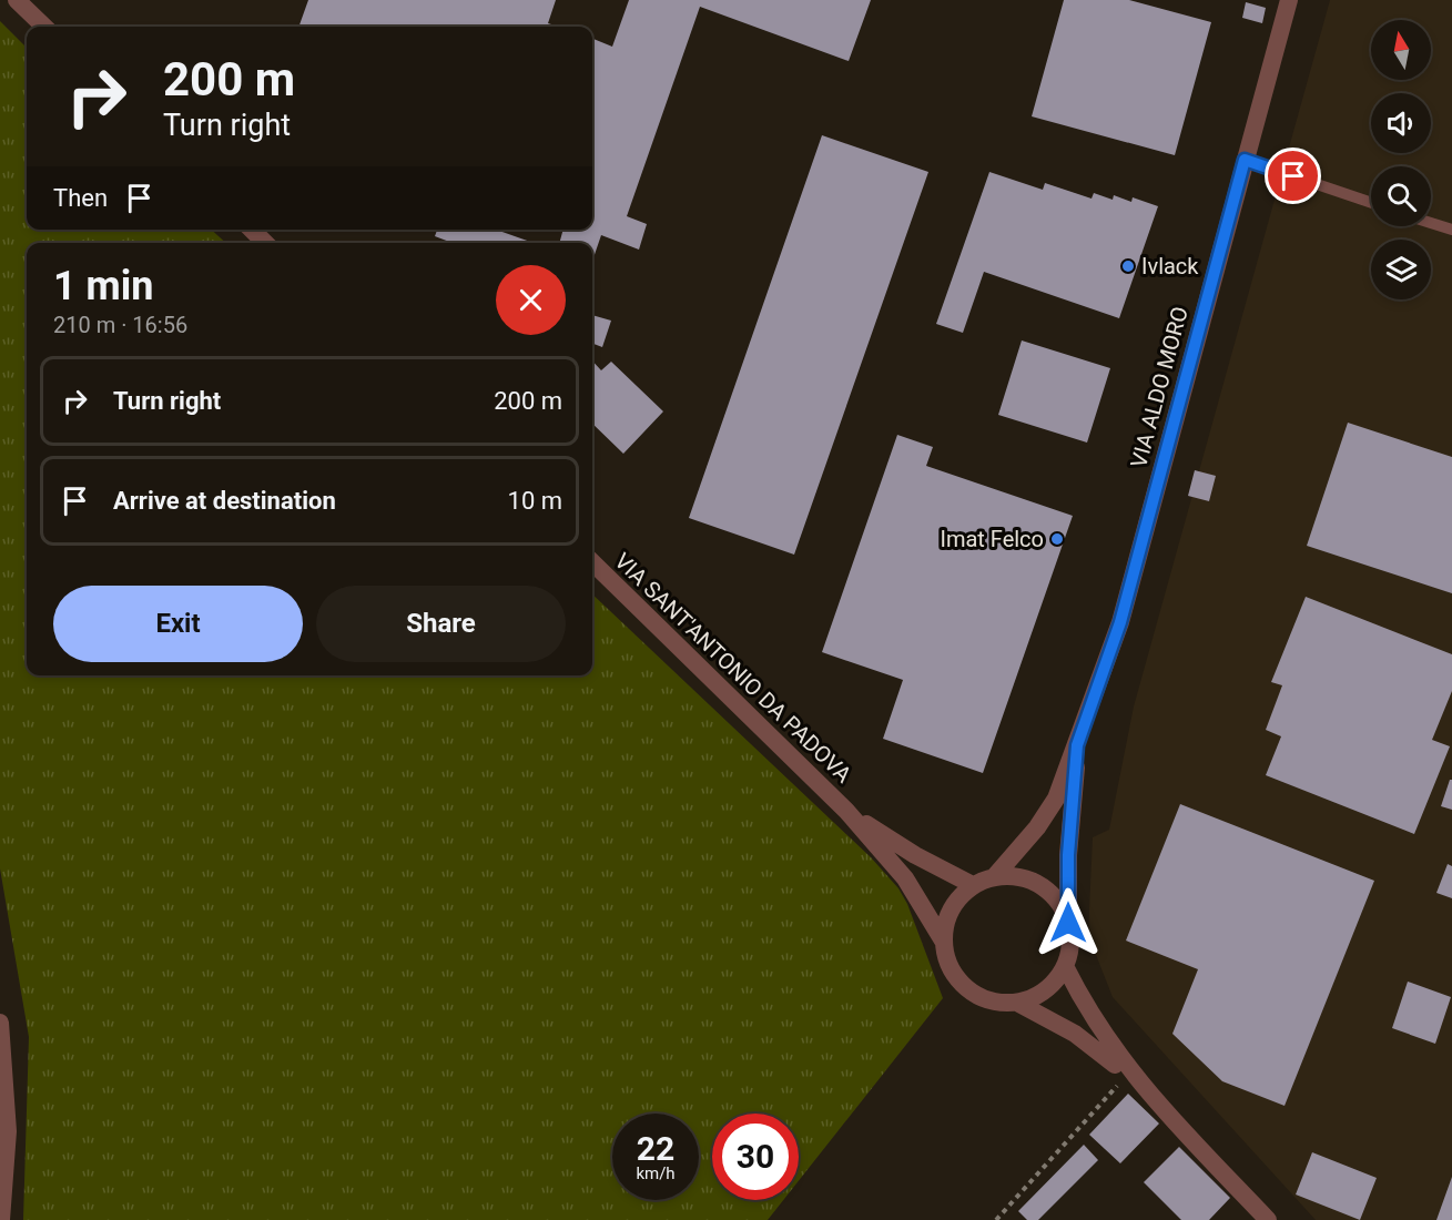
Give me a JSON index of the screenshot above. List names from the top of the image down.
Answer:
{
  "streets": {
    "street": ["VIA ALDO MORO", "VIA SANT'ANTONIO DA PADOVA"]
  },
  "crossings": [
    ["VIA ALDO MORO", "VIA SANT'ANTONIO DA PADOVA"]
  ],
  "places": ["Ivlack", "Imat Felco"],
  "north": "top",
  "page": {
    "turn": ["200 m", "Turn right"],
    "then": "Then",
    "heading": ["1 min", "210 m · 16:56"],
    "list": [
      {
        "name": "Turn right",
        "value": "200 m"
      },
      {
        "name": "Arrive at destination",
        "value": "10 m"
      }
    ],
    "buttons": ["Exit", "Share"],
    "speed": "22 km/h",
    "limit": "30"
  }
}
